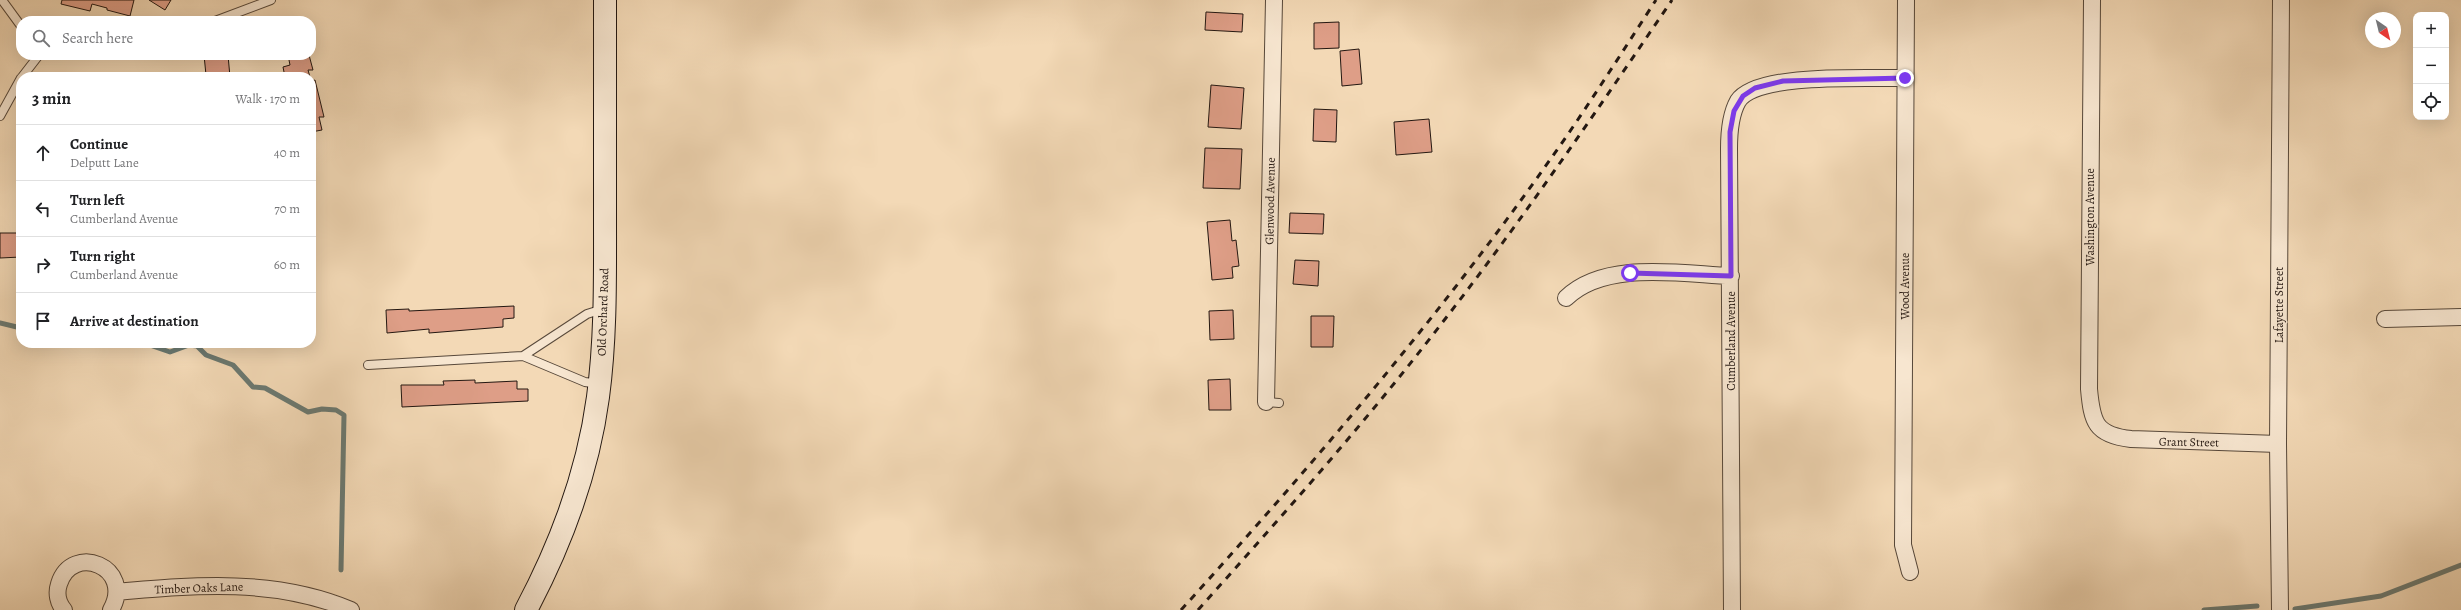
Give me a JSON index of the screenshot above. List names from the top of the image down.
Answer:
{
  "streets": {
    "street": [
      "Glenwood Avenue",
      "Washington Avenue",
      "Wood Avenue",
      "Lafayette Street",
      "Old Orchard Road",
      "Cumberland Avenue",
      "Grant Street",
      "Timber Oaks Lane"
    ]
  },
  "crossings": [
    ["Washington Avenue", "Grant Street"],
    ["Wood Avenue", "Cumberland Avenue"],
    ["Lafayette Street", "Grant Street"]
  ],
  "north": "bottom right",
  "page": {
    "map_buttons": ["+", "−"],
    "search": "Search here",
    "heading": ["3 min", "Walk · 170 m"],
    "list": [
      ["Continue", "Delputt Lane", "40 m"],
      ["Turn left", "Cumberland Avenue", "70 m"],
      ["Turn right", "Cumberland Avenue", "60 m"],
      "Arrive at destination"
    ]
  }
}
